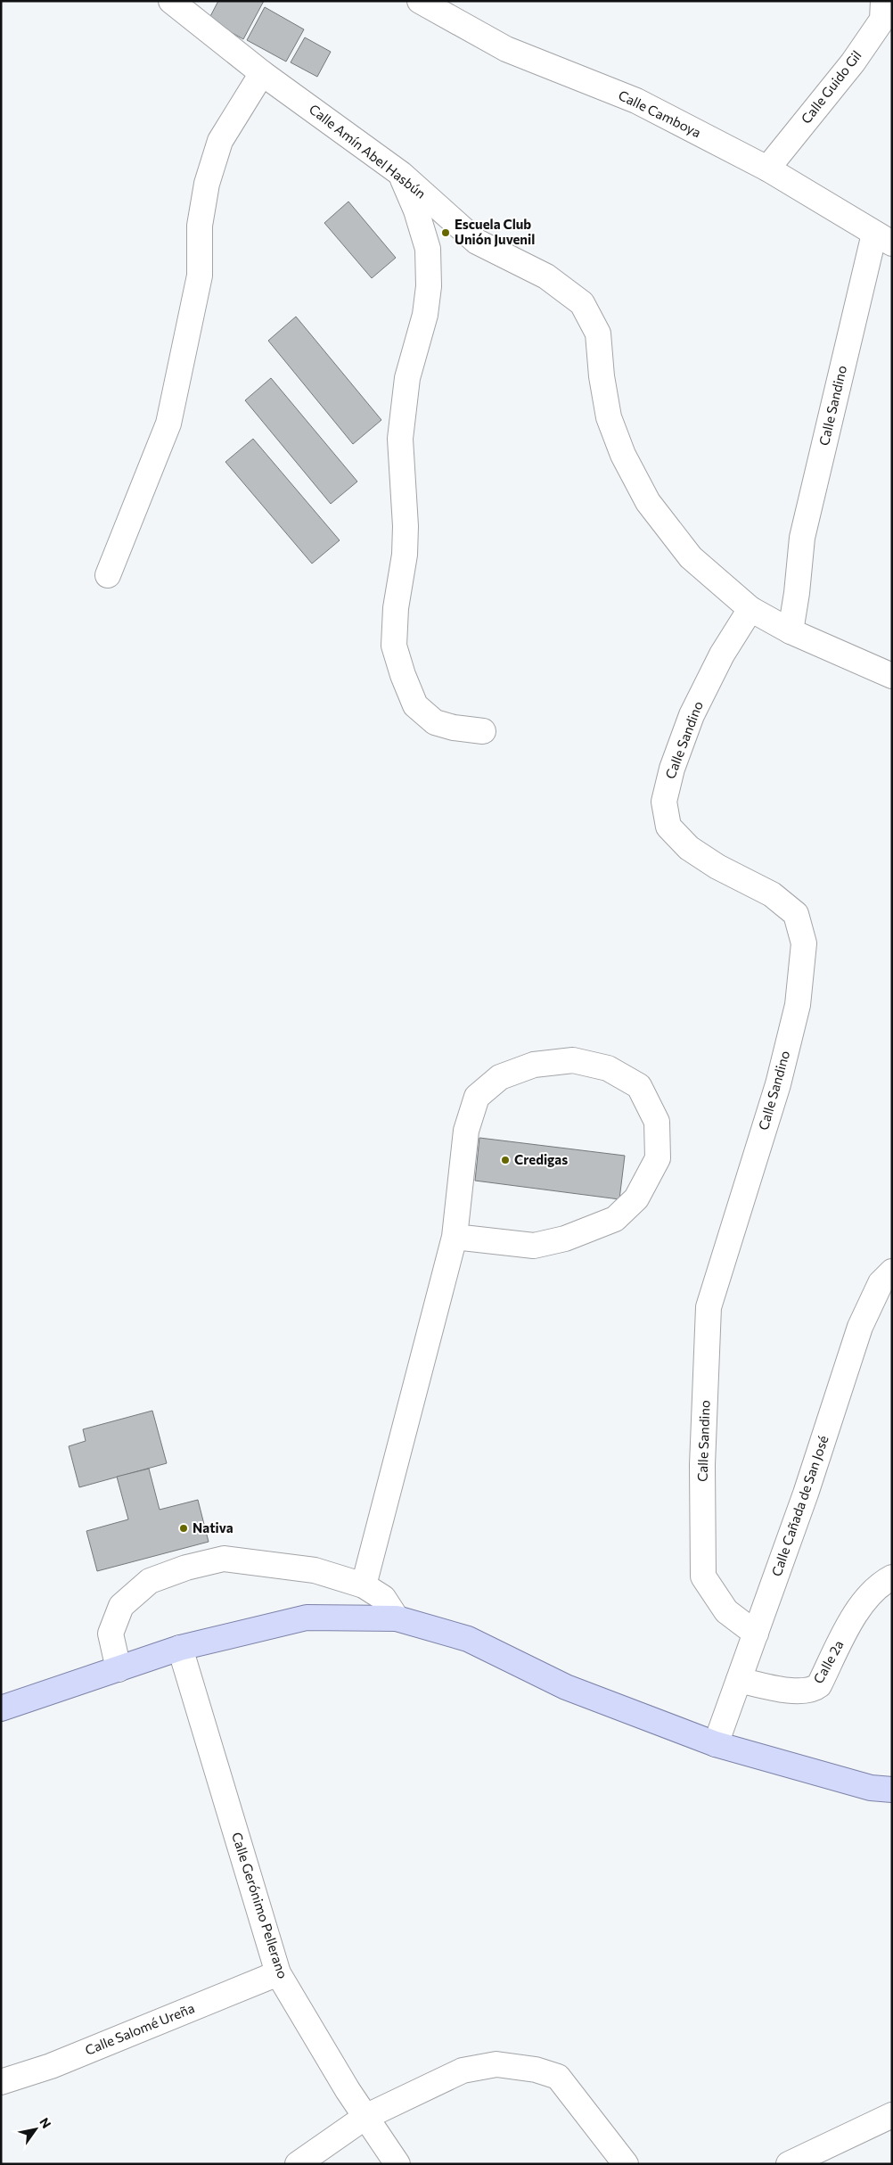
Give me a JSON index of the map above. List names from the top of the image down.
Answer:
{
  "streets": {
    "street": [
      "Calle Guido Gil",
      "Calle Camboya",
      "Calle Amín Abel Hasbún",
      "Calle Sandino",
      "Calle Cañada de San José",
      "Calle 2a",
      "Calle Gerónimo Pellerano",
      "Calle Salomé Ureña"
    ]
  },
  "crossings": [
    ["Calle Guido Gil", "Calle Camboya"],
    ["Calle Camboya", "Calle Sandino"],
    ["Calle Amín Abel Hasbún", "Calle Sandino"],
    ["Calle Sandino", "Calle Cañada de San José"],
    ["Calle Cañada de San José", "Calle 2a"],
    ["Calle Gerónimo Pellerano", "Calle Salomé Ureña"]
  ],
  "places": ["Escuela Club Unión Juvenil", "Credigas", "Nativa"],
  "north": "top right"
}
